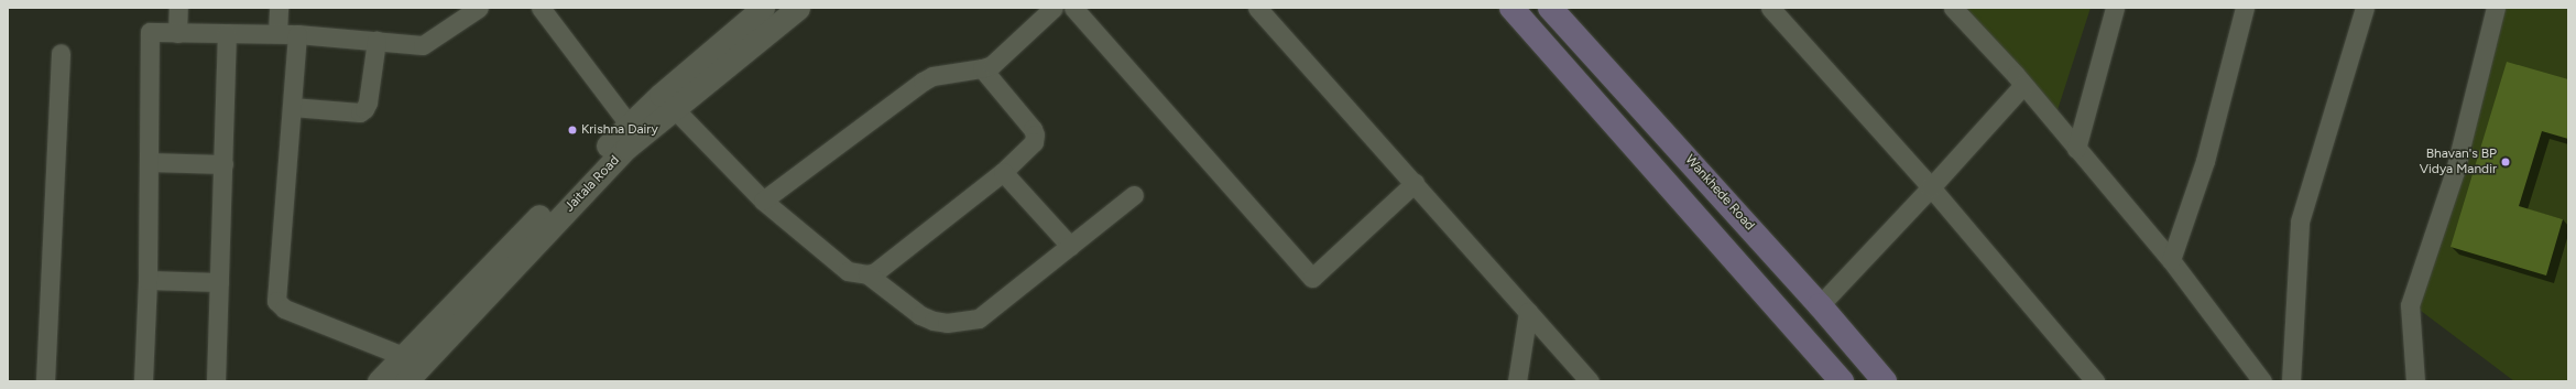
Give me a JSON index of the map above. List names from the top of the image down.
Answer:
{
  "streets": {
    "main road": ["Wankhede Road"],
    "street": ["Jaitala Road"]
  },
  "places": ["Krishna Dairy", "Bhavan's BP Vidya Mandir"]
}
